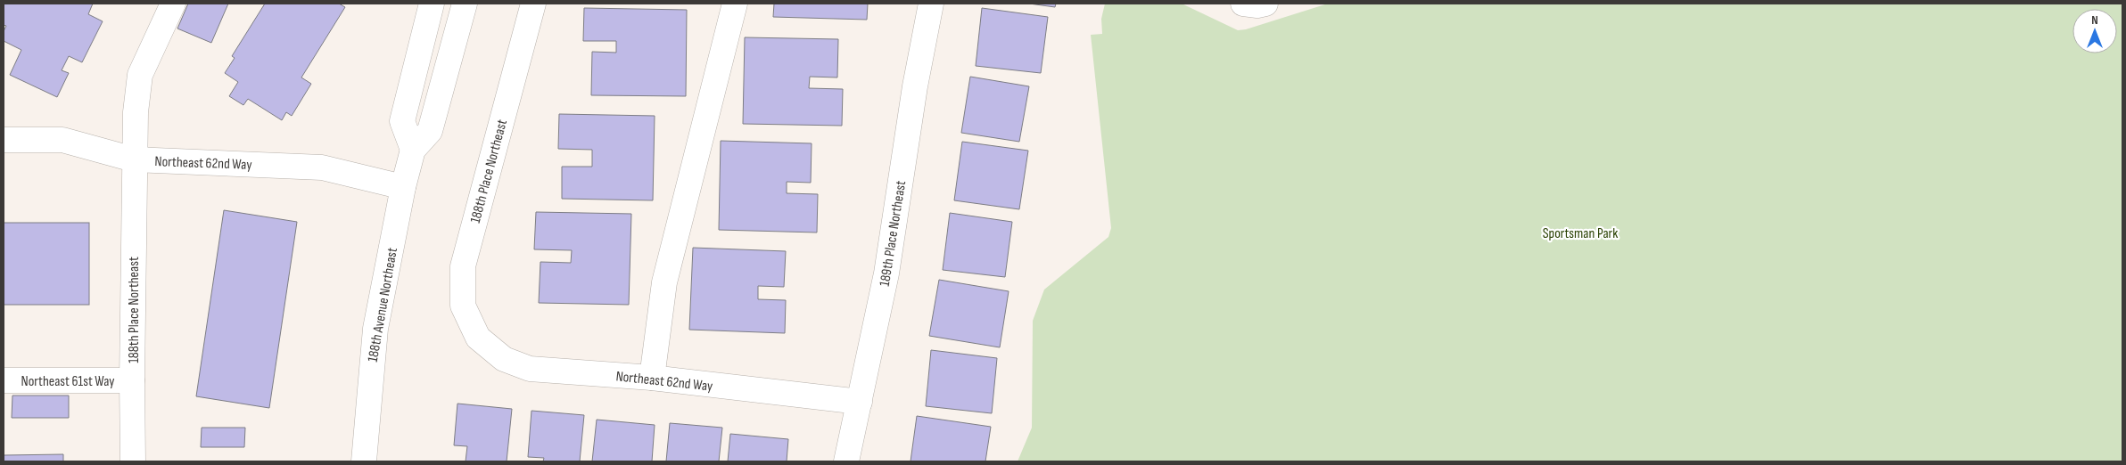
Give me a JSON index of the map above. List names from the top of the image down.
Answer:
{
  "streets": {
    "street": [
      "Northeast 62nd Way",
      "188th Place Northeast",
      "189th Place Northeast",
      "188th Avenue Northeast",
      "Northeast 61st Way"
    ]
  },
  "crossings": [
    ["Northeast 62nd Way", "188th Place Northeast"],
    ["Northeast 62nd Way", "189th Place Northeast"],
    ["Northeast 62nd Way", "188th Avenue Northeast"],
    ["188th Place Northeast", "Northeast 61st Way"]
  ],
  "parks": ["Sportsman Park"],
  "north": "top"
}
